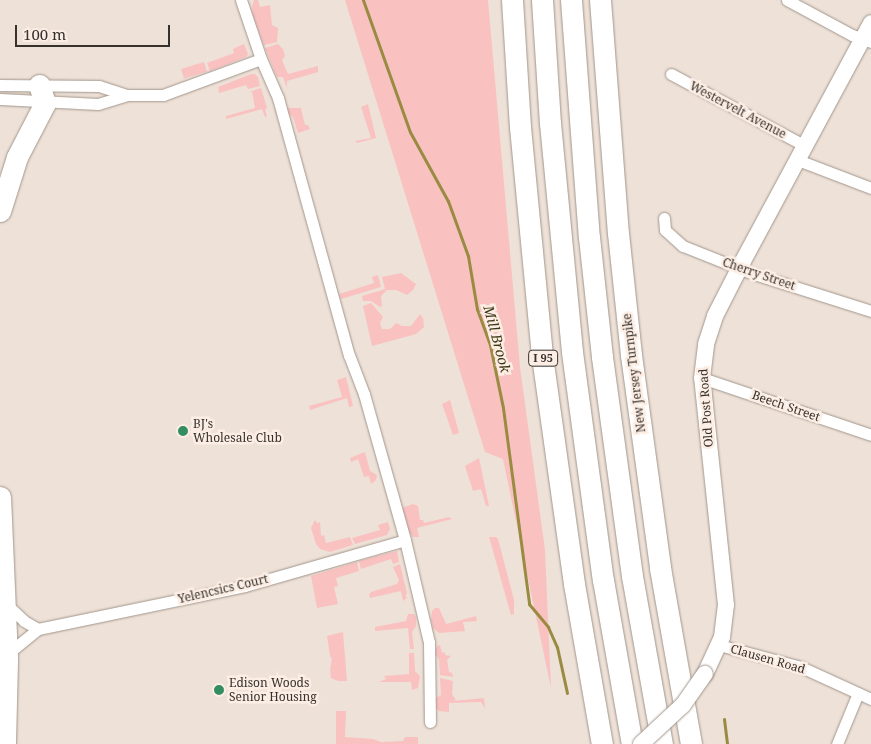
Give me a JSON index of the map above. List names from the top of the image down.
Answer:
{
  "streets": {
    "highway": ["I 95", "New Jersey Turnpike"],
    "street": [
      "Westervelt Avenue",
      "Cherry Street",
      "Beech Street",
      "Old Post Road",
      "Yelencsics Court",
      "Clausen Road"
    ]
  },
  "crossings": [
    ["Westervelt Avenue", "Old Post Road"],
    ["Cherry Street", "Old Post Road"],
    ["Beech Street", "Old Post Road"],
    ["Old Post Road", "Clausen Road"]
  ],
  "water": ["Mill Brook"],
  "places": ["BJ's Wholesale Club", "Edison Woods Senior Housing"],
  "scale_bar": "100 m"
}
